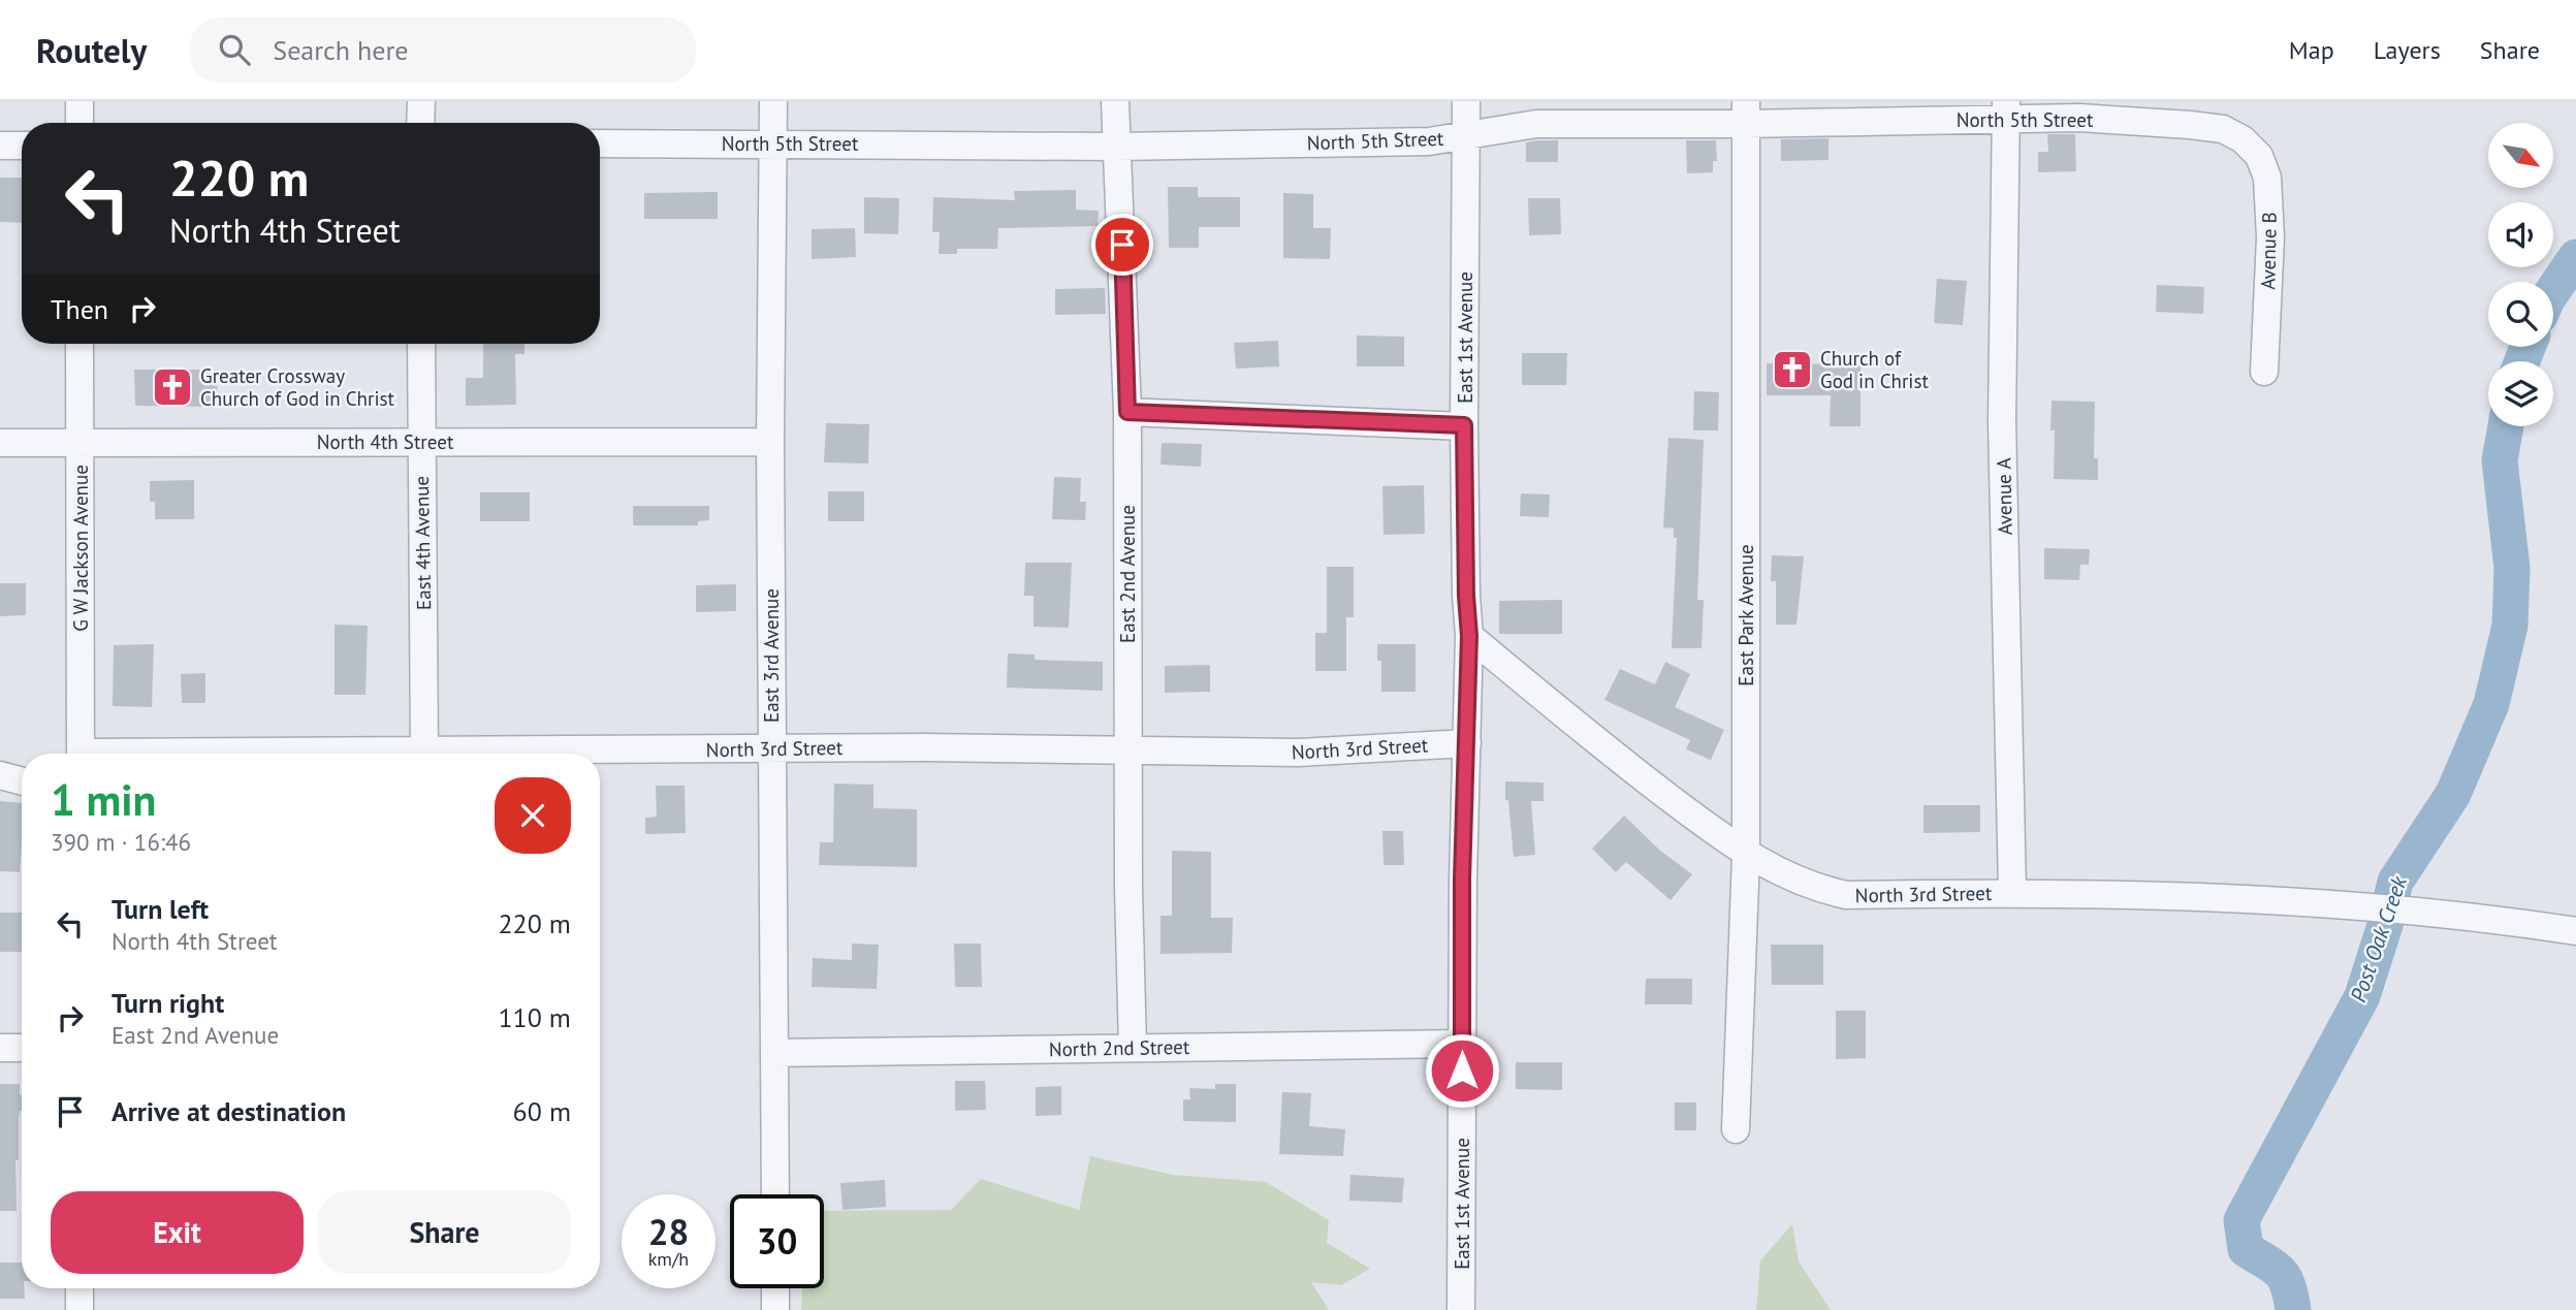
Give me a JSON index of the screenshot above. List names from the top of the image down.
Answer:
{
  "streets": {
    "street": [
      "North 5th Street",
      "Avenue B",
      "East 1st Avenue",
      "North 4th Street",
      "Avenue A",
      "East 4th Avenue",
      "G W Jackson Avenue",
      "East 2nd Avenue",
      "East Park Avenue",
      "East 3rd Avenue",
      "North 3rd Street",
      "North 2nd Street"
    ]
  },
  "crossings": [
    ["North 5th Street", "Avenue B"],
    ["North 5th Street", "East 1st Avenue"],
    ["North 5th Street", "Avenue A"],
    ["North 5th Street", "East 2nd Avenue"],
    ["North 5th Street", "East Park Avenue"],
    ["North 5th Street", "East 3rd Avenue"],
    ["East 1st Avenue", "North 3rd Street"],
    ["East 1st Avenue", "North 2nd Street"],
    ["North 4th Street", "East 4th Avenue"],
    ["North 4th Street", "G W Jackson Avenue"],
    ["North 4th Street", "East 3rd Avenue"],
    ["Avenue A", "North 3rd Street"],
    ["East 4th Avenue", "North 3rd Street"],
    ["East 2nd Avenue", "North 3rd Street"],
    ["East 2nd Avenue", "North 2nd Street"],
    ["East Park Avenue", "North 3rd Street"],
    ["East 3rd Avenue", "North 3rd Street"],
    ["East 3rd Avenue", "North 2nd Street"]
  ],
  "water": ["Post Oak Creek"],
  "places": {
    "church": ["Church of God in Christ", "Greater Crossway Church of God in Christ"]
  },
  "north": "bottom right",
  "page": {
    "header": "Routely",
    "search": "Search here",
    "nav": ["Map", "Layers", "Share"],
    "turn": ["220 m", "North 4th Street"],
    "then": "Then",
    "heading": ["1 min", "390 m · 16:46"],
    "list": [
      {
        "name": "Turn left",
        "note": "North 4th Street",
        "value": "220 m"
      },
      {
        "name": "Turn right",
        "note": "East 2nd Avenue",
        "value": "110 m"
      },
      {
        "name": "Arrive at destination",
        "value": "60 m"
      }
    ],
    "buttons": ["Exit", "Share"],
    "speed": "28 km/h",
    "limit": "30"
  }
}
